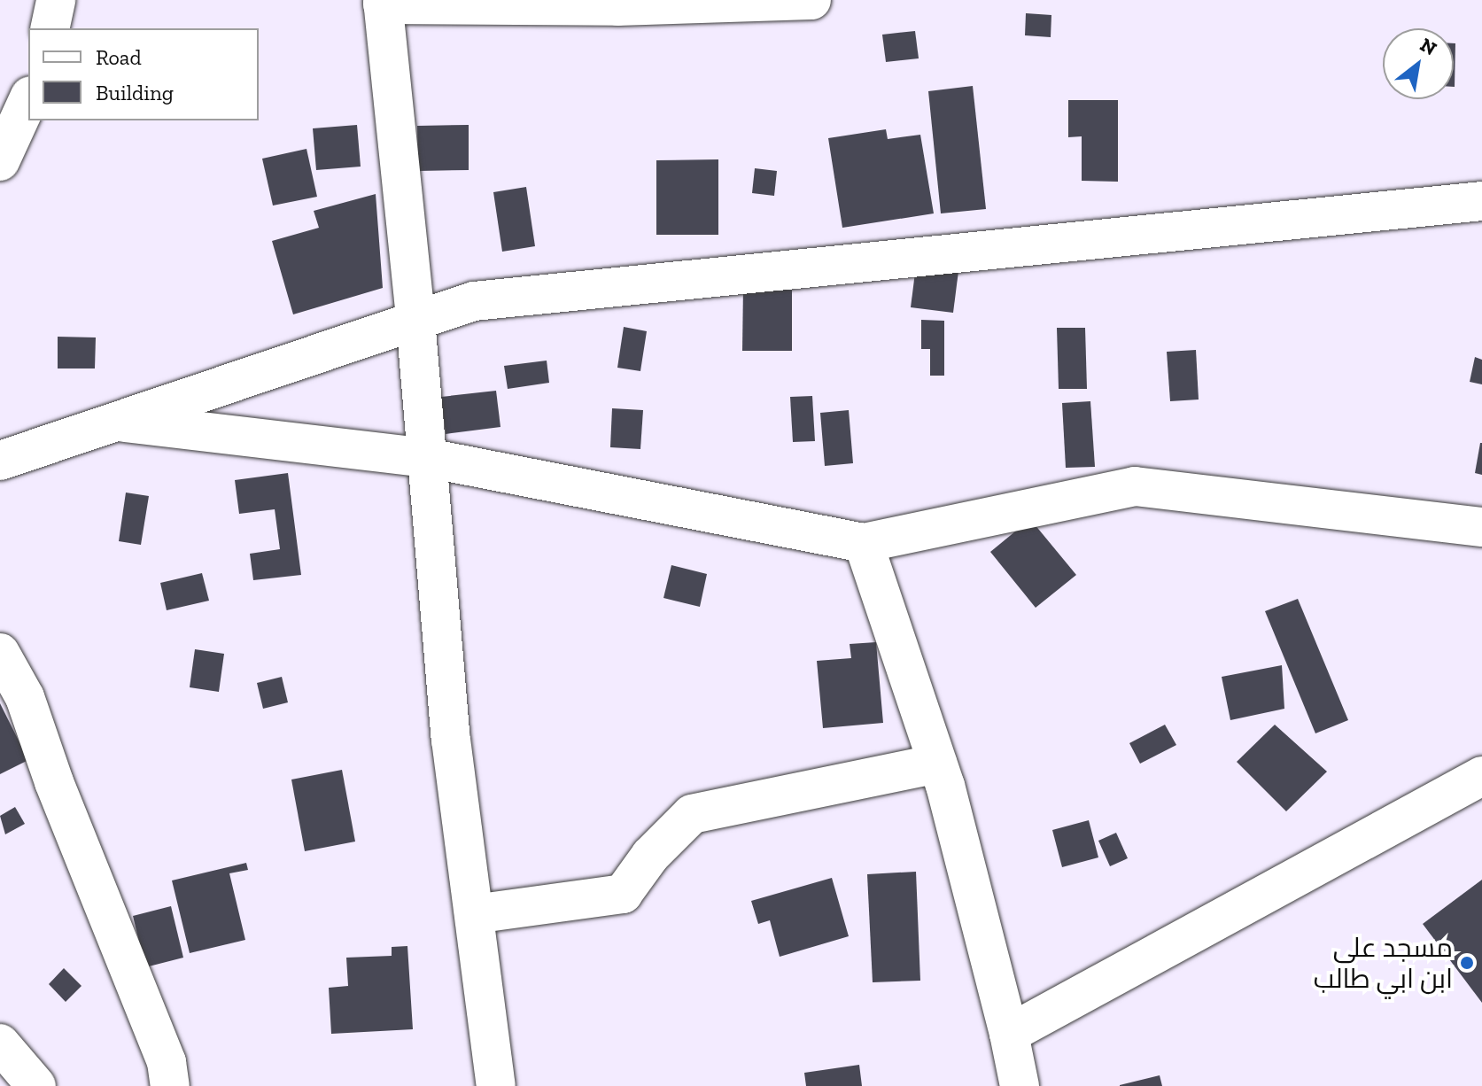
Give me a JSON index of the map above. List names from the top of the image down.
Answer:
{
  "places": ["مسجد علي ابن ابي طالب"],
  "legend": ["Road", "Building"],
  "north": "top right"
}
